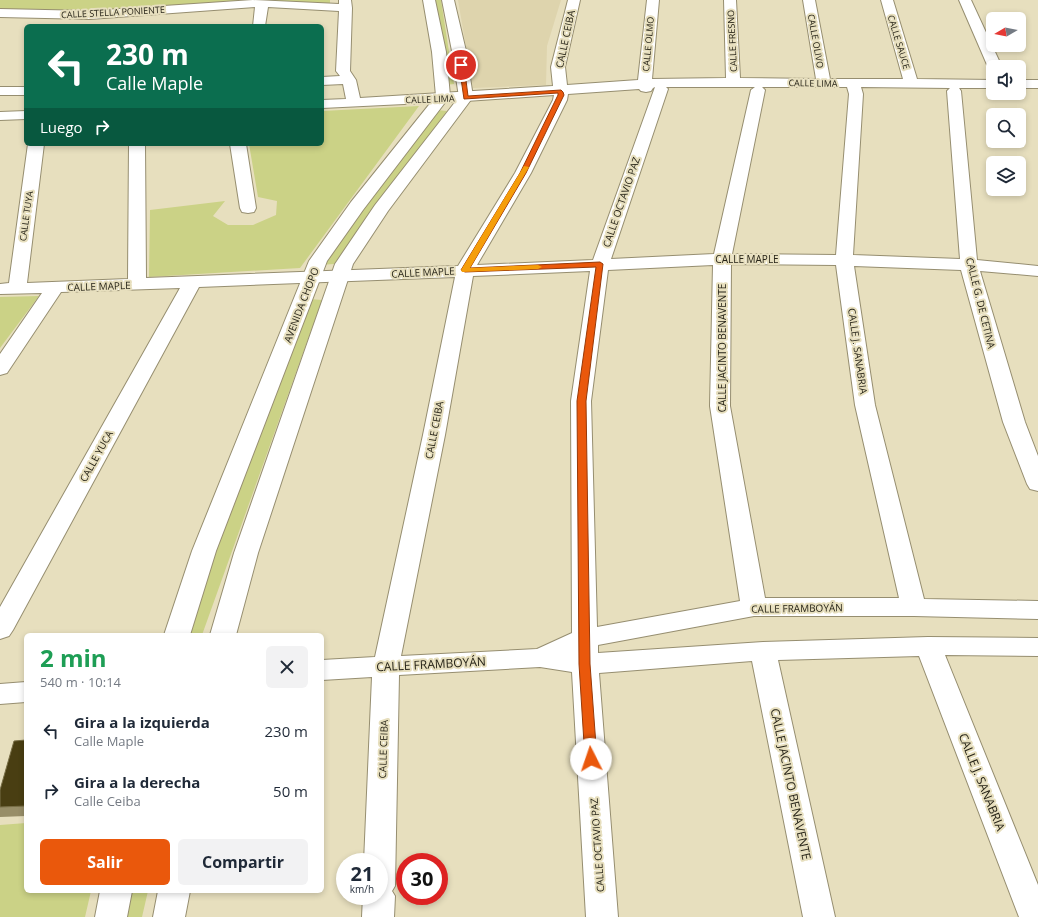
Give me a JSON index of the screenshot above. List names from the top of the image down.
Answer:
{
  "streets": {
    "street": [
      "CALLE STELLA PONIENTE",
      "CALLE CEIBA",
      "CALLE FRESNO",
      "CALLE OLIVO",
      "CALLE SAUCE",
      "CALLE OLMO",
      "CALLE LIMA",
      "CALLE OCTAVIO PAZ",
      "CALLE TUYA",
      "CALLE MAPLE",
      "CALLE G. DE CETINA",
      "AVENIDA CHOPO",
      "CALLE JACINTO BENAVENTE",
      "CALLE J. SANABRIA",
      "CALLE YUCA",
      "CALLE FRAMBOYÁN"
    ]
  },
  "crossings": [
    ["CALLE CEIBA", "CALLE LIMA"],
    ["CALLE CEIBA", "CALLE MAPLE"],
    ["CALLE CEIBA", "CALLE FRAMBOYÁN"],
    ["CALLE FRESNO", "CALLE LIMA"],
    ["CALLE OLIVO", "CALLE LIMA"],
    ["CALLE SAUCE", "CALLE LIMA"],
    ["CALLE OLMO", "CALLE LIMA"],
    ["CALLE OLMO", "CALLE OCTAVIO PAZ"],
    ["CALLE LIMA", "CALLE OCTAVIO PAZ"],
    ["CALLE LIMA", "CALLE G. DE CETINA"],
    ["CALLE LIMA", "AVENIDA CHOPO"],
    ["CALLE LIMA", "CALLE JACINTO BENAVENTE"],
    ["CALLE LIMA", "CALLE J. SANABRIA"],
    ["CALLE OCTAVIO PAZ", "CALLE MAPLE"],
    ["CALLE OCTAVIO PAZ", "CALLE FRAMBOYÁN"],
    ["CALLE TUYA", "CALLE MAPLE"],
    ["CALLE MAPLE", "CALLE G. DE CETINA"],
    ["CALLE MAPLE", "AVENIDA CHOPO"],
    ["CALLE MAPLE", "CALLE JACINTO BENAVENTE"],
    ["CALLE MAPLE", "CALLE J. SANABRIA"],
    ["CALLE MAPLE", "CALLE YUCA"],
    ["CALLE JACINTO BENAVENTE", "CALLE FRAMBOYÁN"],
    ["CALLE J. SANABRIA", "CALLE FRAMBOYÁN"]
  ],
  "north": "left",
  "page": {
    "turn": ["230 m", "Calle Maple"],
    "then": "Luego",
    "heading": ["2 min", "540 m · 10:14"],
    "list": [
      {
        "name": "Gira a la izquierda",
        "note": "Calle Maple",
        "value": "230 m"
      },
      {
        "name": "Gira a la derecha",
        "note": "Calle Ceiba",
        "value": "50 m"
      }
    ],
    "buttons": ["Salir", "Compartir"],
    "speed": "21 km/h",
    "limit": "30"
  }
}
